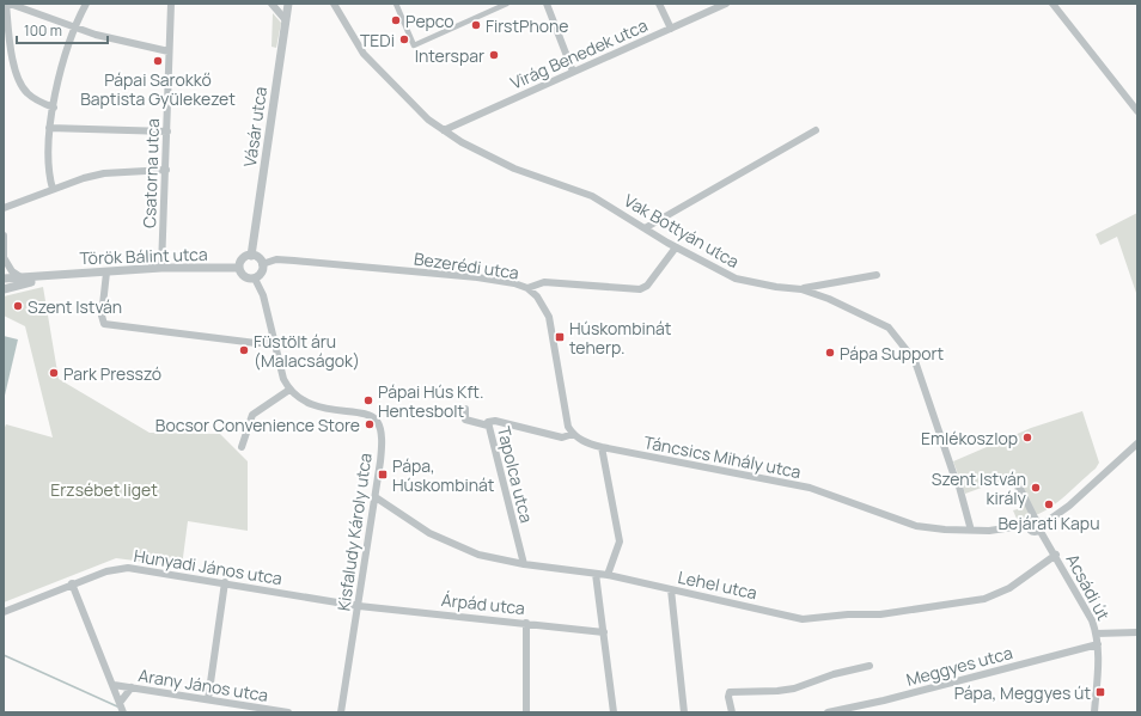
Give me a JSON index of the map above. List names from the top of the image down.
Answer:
{
  "streets": {
    "street": [
      "Virág Benedek utca",
      "Vásár utca",
      "Csatorna utca",
      "Vak Bottyán utca",
      "Török Bálint utca",
      "Bezerédi utca",
      "Táncsics Mihály utca",
      "Tapolca utca",
      "Kisfaludy Károly utca",
      "Hunyadi János utca",
      "Lehel utca",
      "Acsádi út",
      "Árpád utca",
      "Meggyes utca",
      "Arany János utca"
    ]
  },
  "crossings": [
    ["Virág Benedek utca", "Vak Bottyán utca"],
    ["Vásár utca", "Török Bálint utca"],
    ["Vásár utca", "Bezerédi utca"],
    ["Csatorna utca", "Török Bálint utca"],
    ["Vak Bottyán utca", "Bezerédi utca"],
    ["Vak Bottyán utca", "Táncsics Mihály utca"],
    ["Török Bálint utca", "Bezerédi utca"],
    ["Táncsics Mihály utca", "Tapolca utca"],
    ["Táncsics Mihály utca", "Acsádi út"],
    ["Tapolca utca", "Lehel utca"],
    ["Kisfaludy Károly utca", "Hunyadi János utca"],
    ["Kisfaludy Károly utca", "Lehel utca"],
    ["Kisfaludy Károly utca", "Árpád utca"],
    ["Hunyadi János utca", "Árpád utca"],
    ["Lehel utca", "Acsádi út"],
    ["Acsádi út", "Meggyes utca"]
  ],
  "parks": ["Erzsébet liget"],
  "places": {
    "other": [
      "Pepco",
      "FirstPhone",
      "TEDi",
      "Interspar",
      "Pápai Sarokkő Baptista Gyülekezet",
      "Szent István",
      "Füstölt áru (Malacságok)",
      "Pápa Support",
      "Park Presszó",
      "Pápai Hús Kft. Hentesbolt",
      "Bocsor Convenience Store",
      "Emlékoszlop",
      "Szent István király",
      "Bejárati Kapu"
    ],
    "transit": ["Húskombinát teherp.", "Pápa, Húskombinát", "Pápa, Meggyes út"]
  },
  "scale_bar": "100 m"
}
